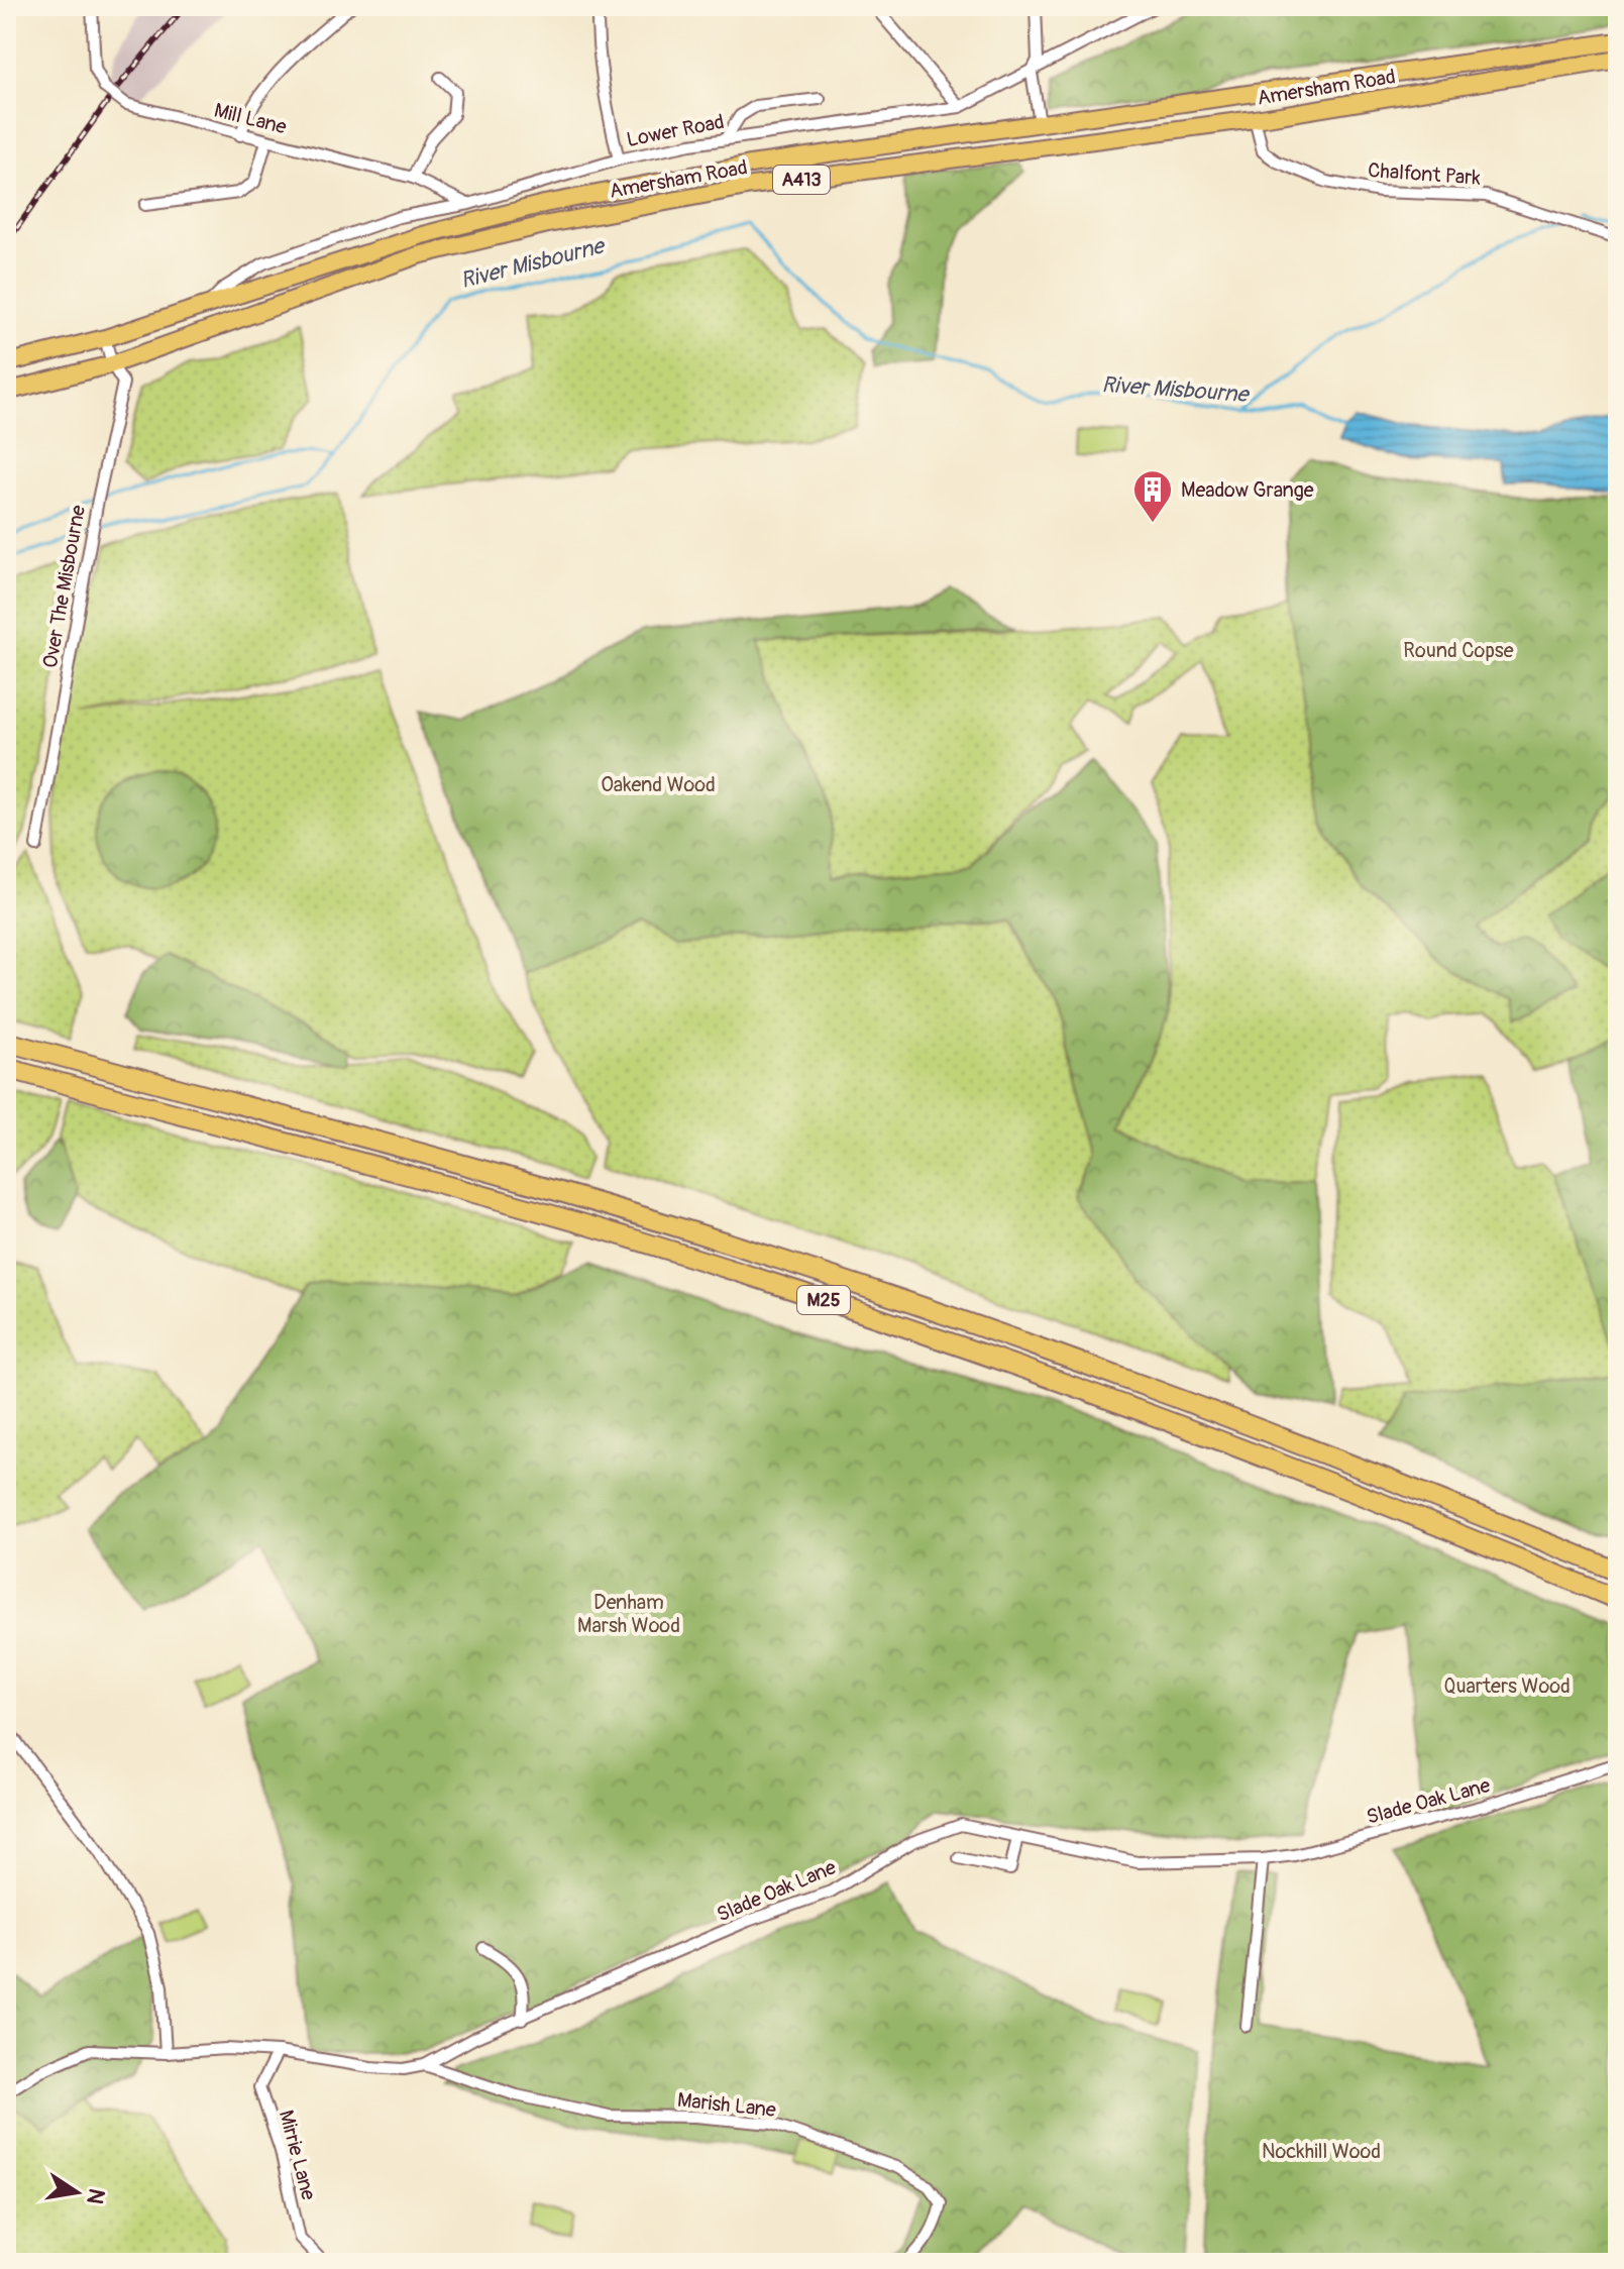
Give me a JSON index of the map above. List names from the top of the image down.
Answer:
{
  "streets": {
    "highway": ["Amersham Road", "A413", "M25"],
    "street": [
      "Mill Lane",
      "Lower Road",
      "Chalfont Park",
      "Over The Misbourne",
      "Slade Oak Lane",
      "Marish Lane",
      "Mirrie Lane"
    ]
  },
  "crossings": [
    ["Amersham Road", "Chalfont Park"],
    ["Amersham Road", "Over The Misbourne"],
    ["Mill Lane", "Lower Road"],
    ["Lower Road", "A413"],
    ["A413", "Over The Misbourne"],
    ["Slade Oak Lane", "Marish Lane"],
    ["Slade Oak Lane", "Mirrie Lane"]
  ],
  "water": ["River Misbourne"],
  "parks": [
    "Round Copse",
    "Oakend Wood",
    "Denham Marsh Wood",
    "Quarters Wood",
    "Nockhill Wood"
  ],
  "places": {
    "building": ["Meadow Grange"]
  },
  "north": "right"
}
